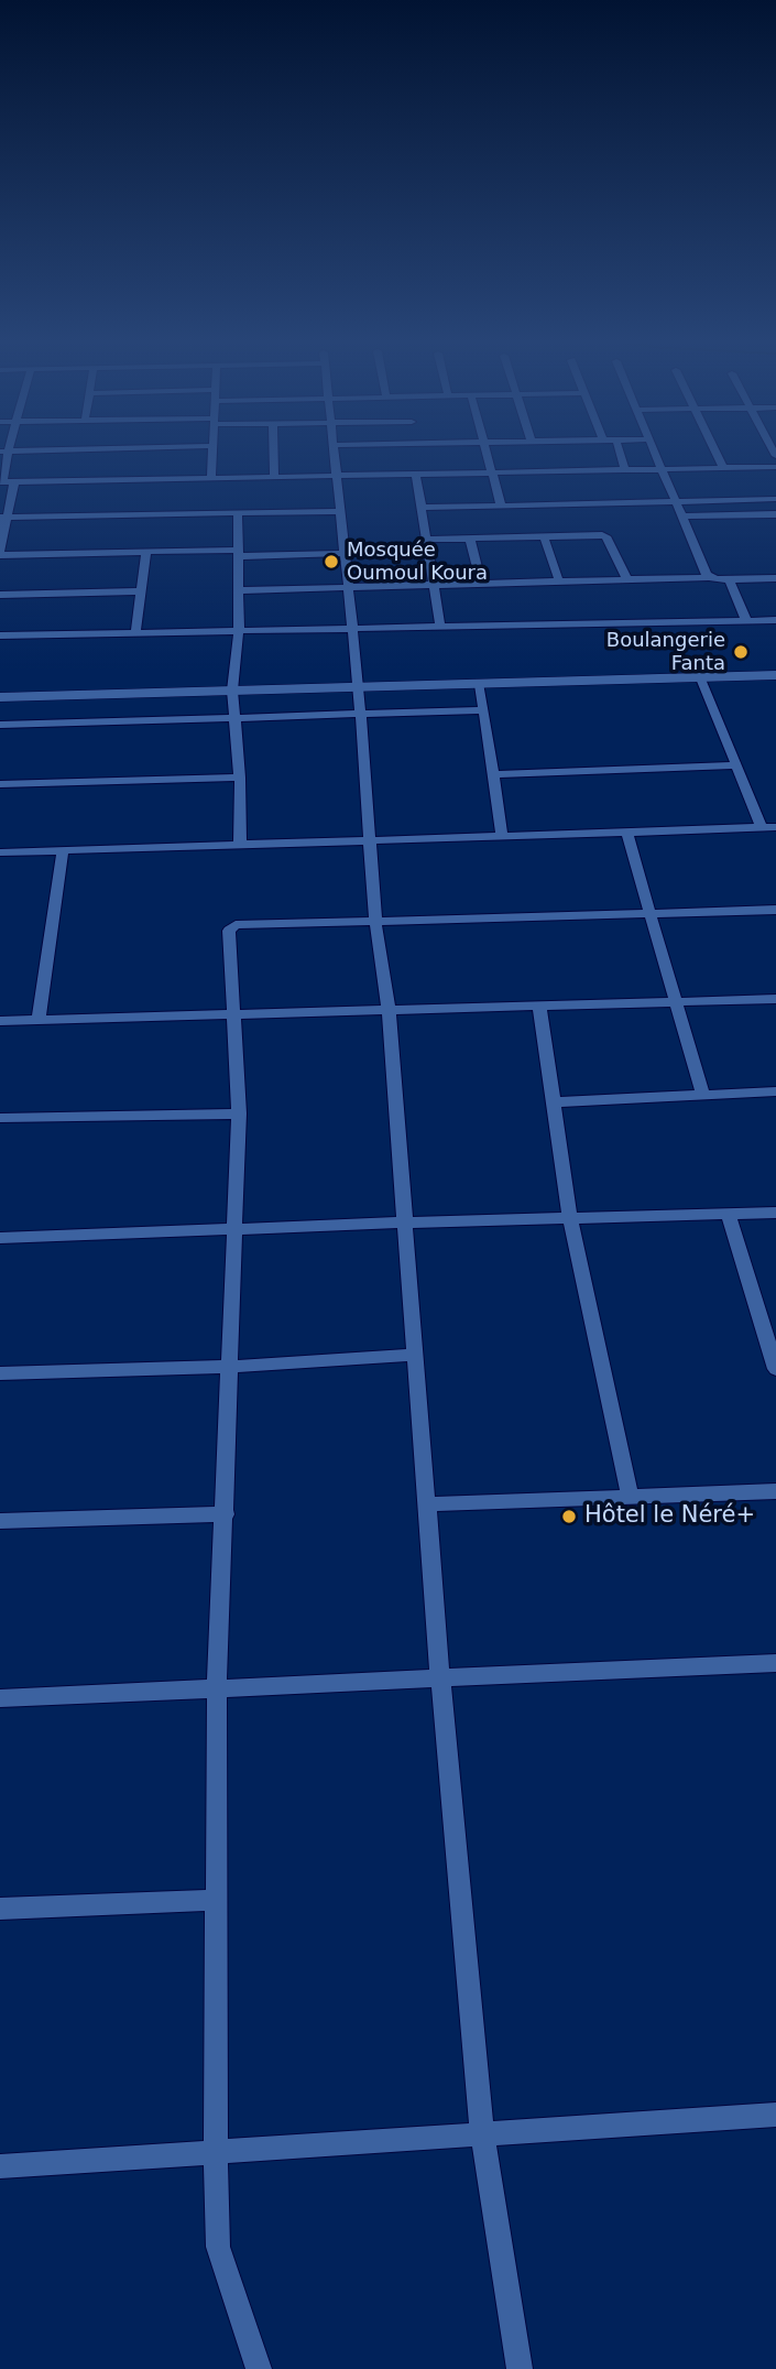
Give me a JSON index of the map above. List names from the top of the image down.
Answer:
{
  "places": ["Mosquée Oumoul Koura", "Boulangerie Fanta", "Hôtel le Néré+"]
}
